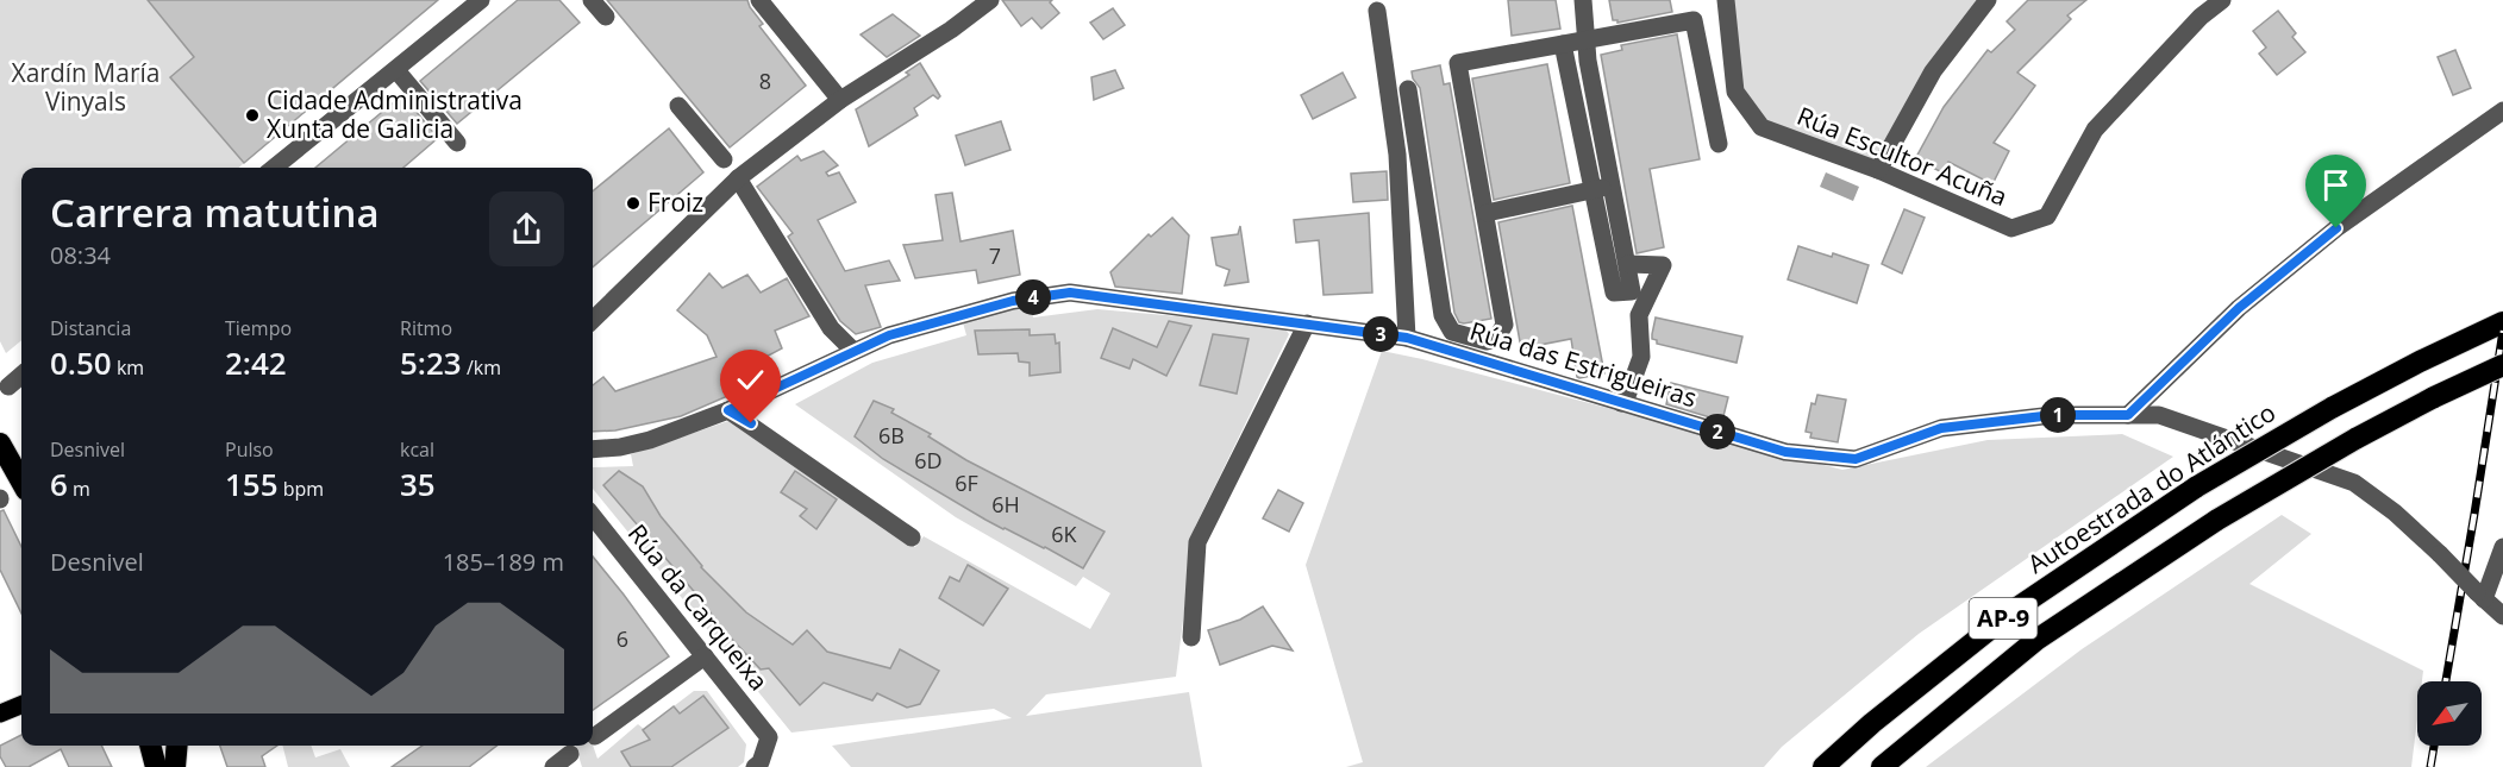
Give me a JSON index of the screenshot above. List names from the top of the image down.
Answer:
{
  "streets": {
    "highway": ["Autoestrada do Atlántico", "AP-9"],
    "street": ["Rúa Escultor Acuña", "Rúa das Estrigueiras", "Rúa da Carqueixa"]
  },
  "parks": ["Xardín María Vinyals"],
  "places": ["Cidade Administrativa Xunta de Galicia", "Froiz"],
  "house_numbers": [
    "8",
    "7",
    "6B",
    "6D",
    "6F",
    "6H",
    "6K",
    "6"
  ],
  "north": "bottom left",
  "page": {
    "heading": ["Carrera matutina", "08:34"],
    "pins": [
      "4",
      "3",
      "1",
      "2"
    ],
    "stats": [
      ["Distancia", "0.50 km"],
      ["Tiempo", "2:42"],
      ["Ritmo", "5:23 /km"],
      ["Desnivel", "6 m"],
      ["Pulso", "155 bpm"],
      ["kcal", "35"]
    ],
    "chart": ["Desnivel", "185–189 m"]
  }
}
